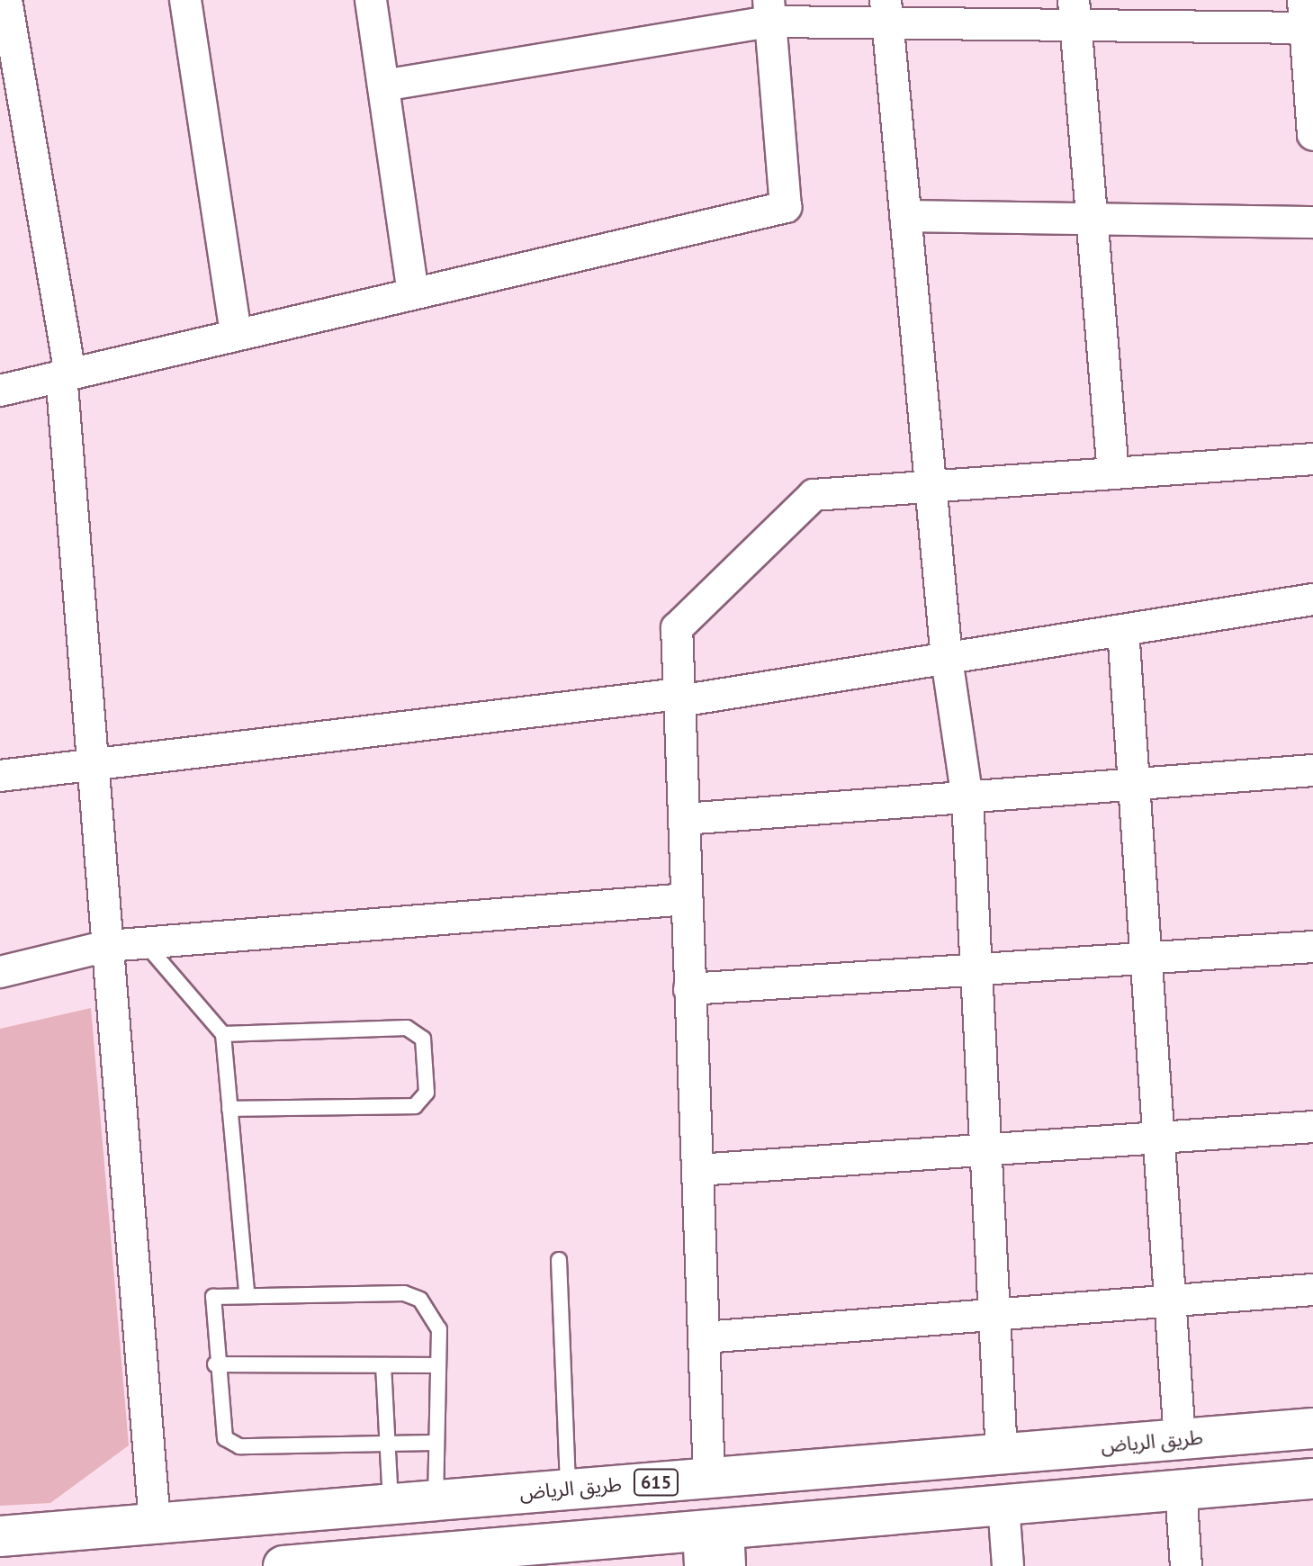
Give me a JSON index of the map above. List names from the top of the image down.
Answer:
{
  "streets": {
    "highway": ["طريق الرياض", "615"]
  }
}
